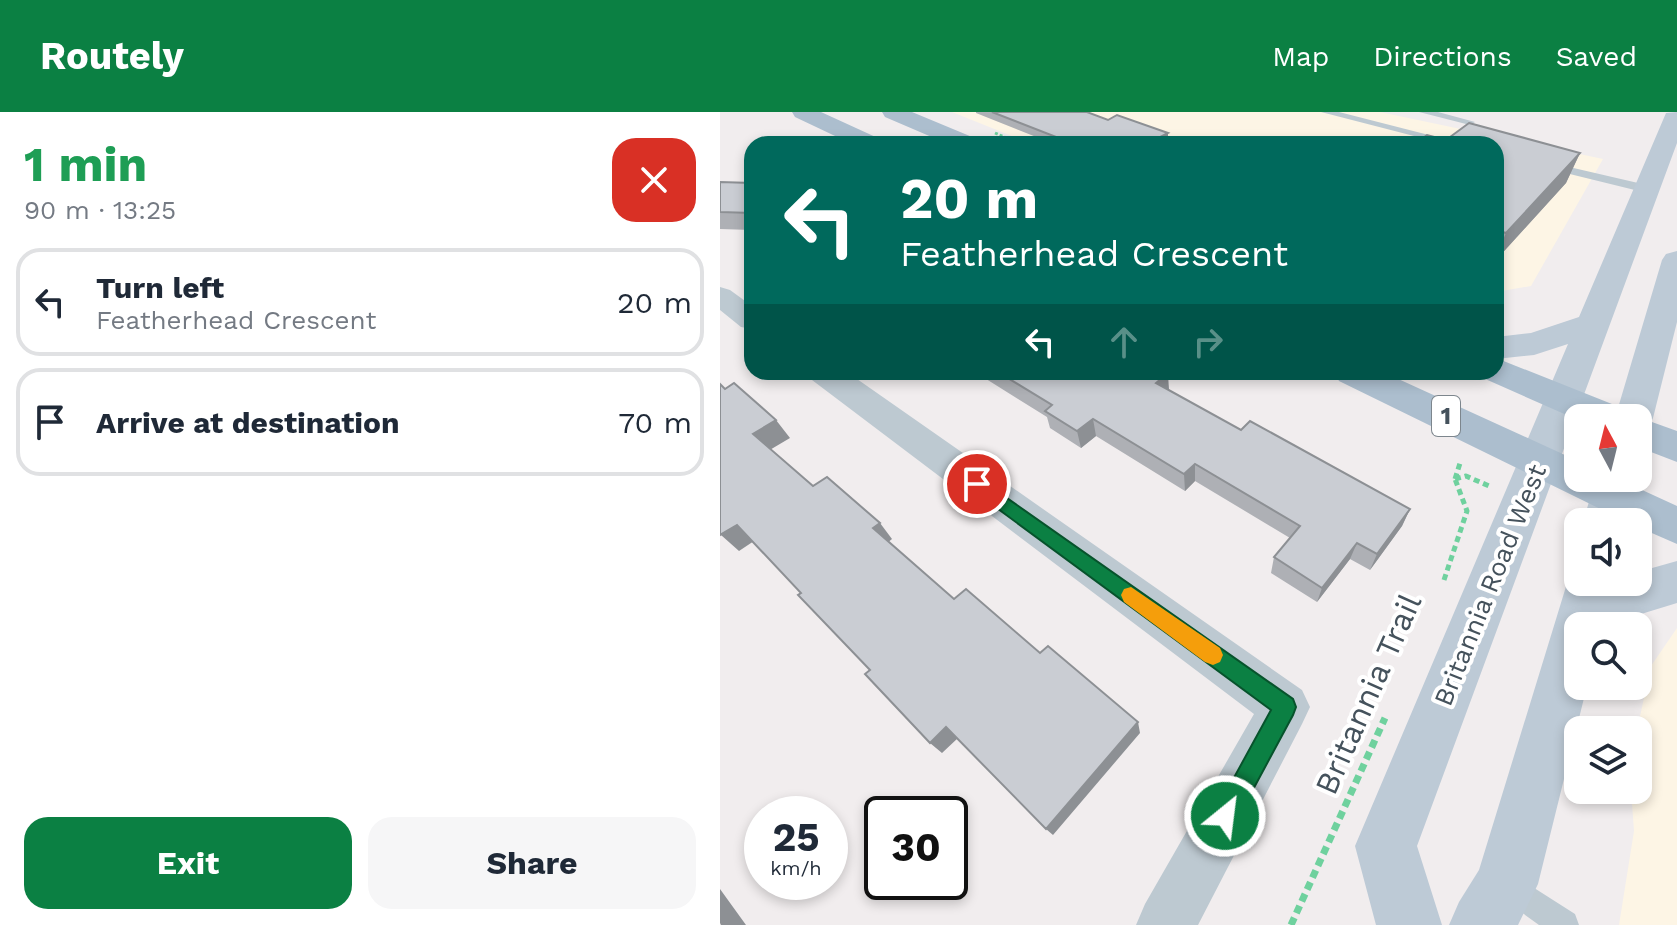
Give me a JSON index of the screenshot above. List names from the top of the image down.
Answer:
{
  "streets": {
    "main road": ["1", "Britannia Road West"],
    "path": ["Britannia Trail"]
  },
  "crossings": [
    ["1", "Britannia Road West"]
  ],
  "north": "top",
  "page": {
    "header": "Routely",
    "nav": ["Map", "Directions", "Saved"],
    "heading": ["1 min", "90 m · 13:25"],
    "turn": ["20 m", "Featherhead Crescent"],
    "list": [
      {
        "name": "Turn left",
        "note": "Featherhead Crescent",
        "value": "20 m"
      },
      {
        "name": "Arrive at destination",
        "value": "70 m"
      }
    ],
    "speed": "25 km/h",
    "limit": "30",
    "buttons": ["Exit", "Share"]
  }
}
